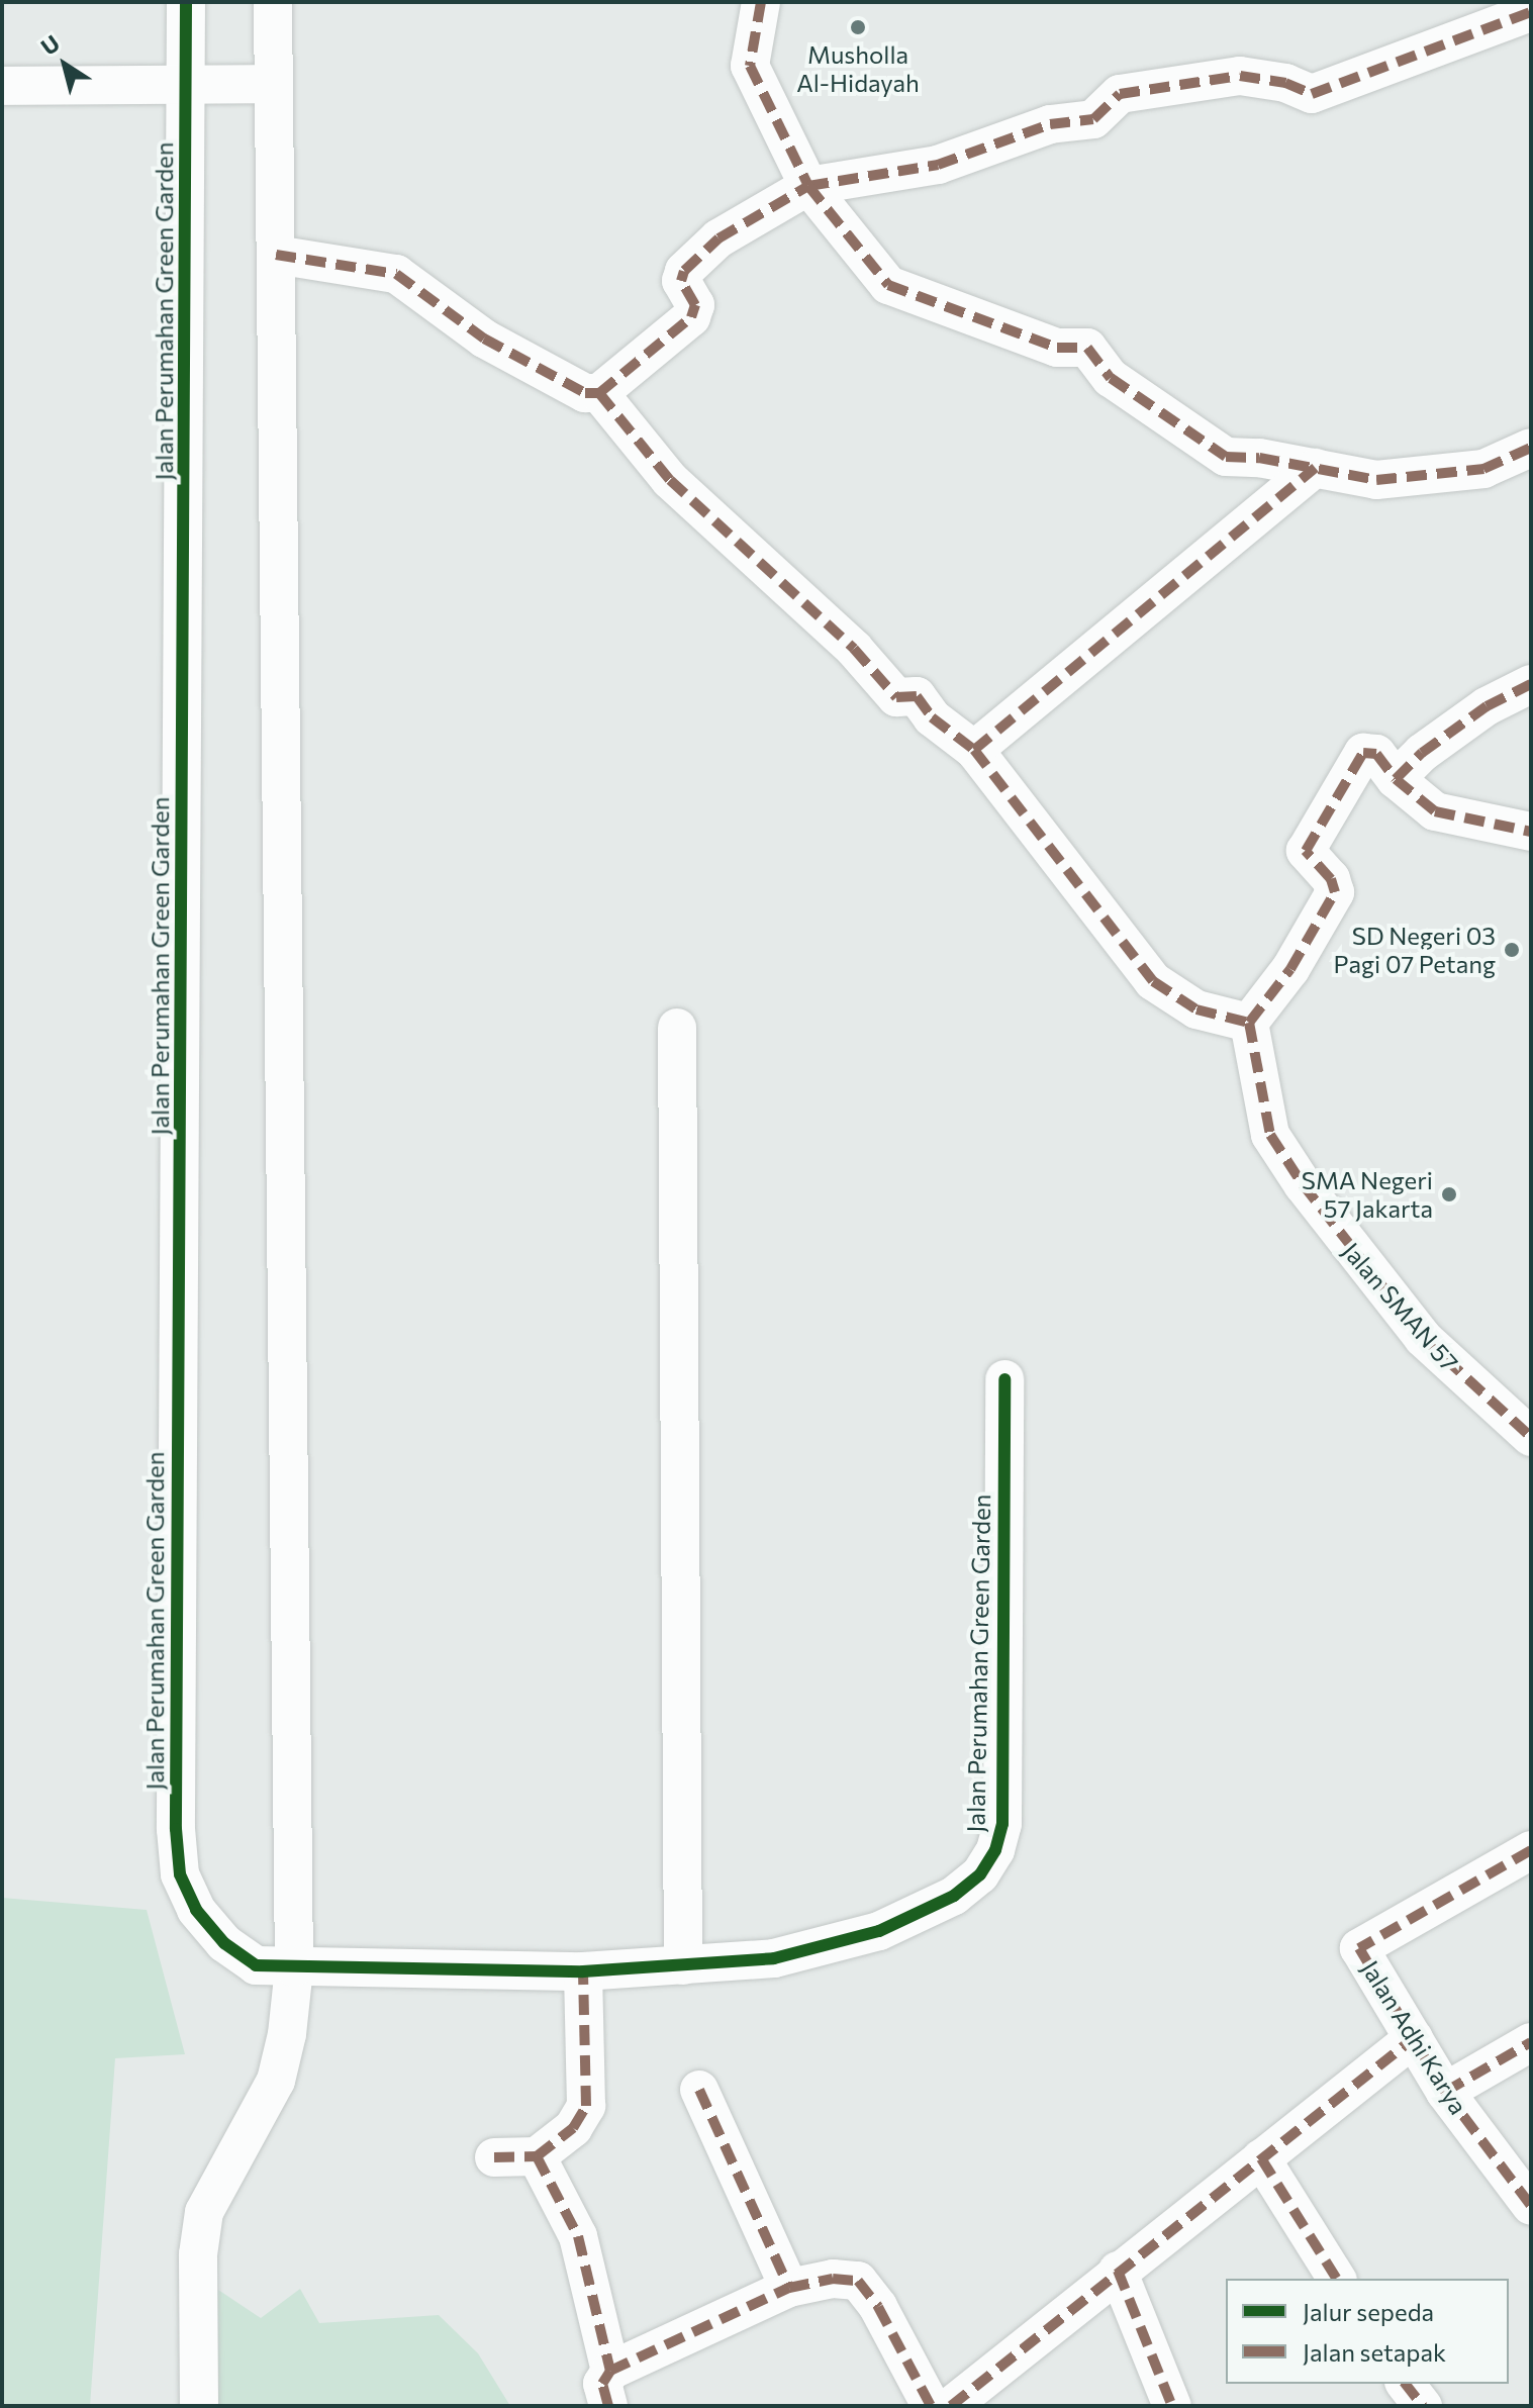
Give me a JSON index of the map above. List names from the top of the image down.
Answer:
{
  "streets": {
    "street": ["Jalan Perumahan Green Garden", "Jalan SMAN 57", "Jalan Adhi Karya"]
  },
  "places": ["Musholla Al-Hidayah", "SD Negeri 03 Pagi 07 Petang", "SMA Negeri 57 Jakarta"],
  "legend": ["Jalur sepeda", "Jalan setapak"],
  "north": "top left"
}
